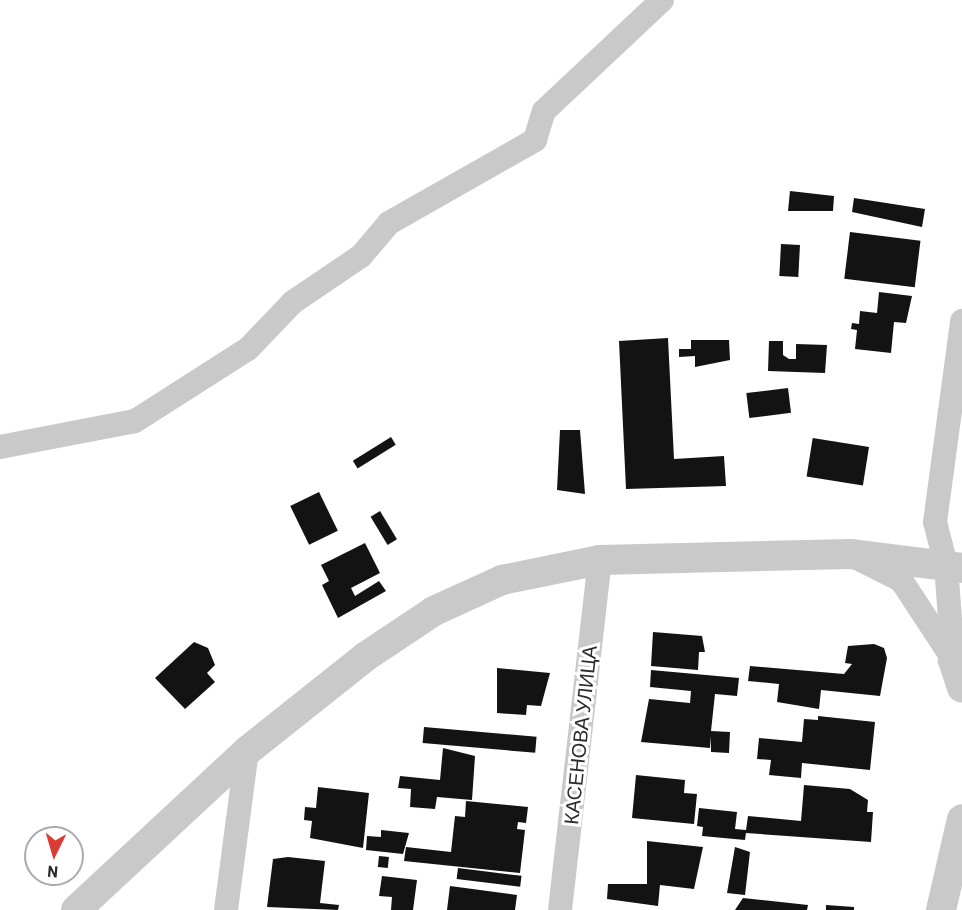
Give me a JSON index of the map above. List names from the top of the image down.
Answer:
{
  "streets": {
    "street": ["КАСЕНОВА УЛИЦА"]
  },
  "north": "bottom"
}
